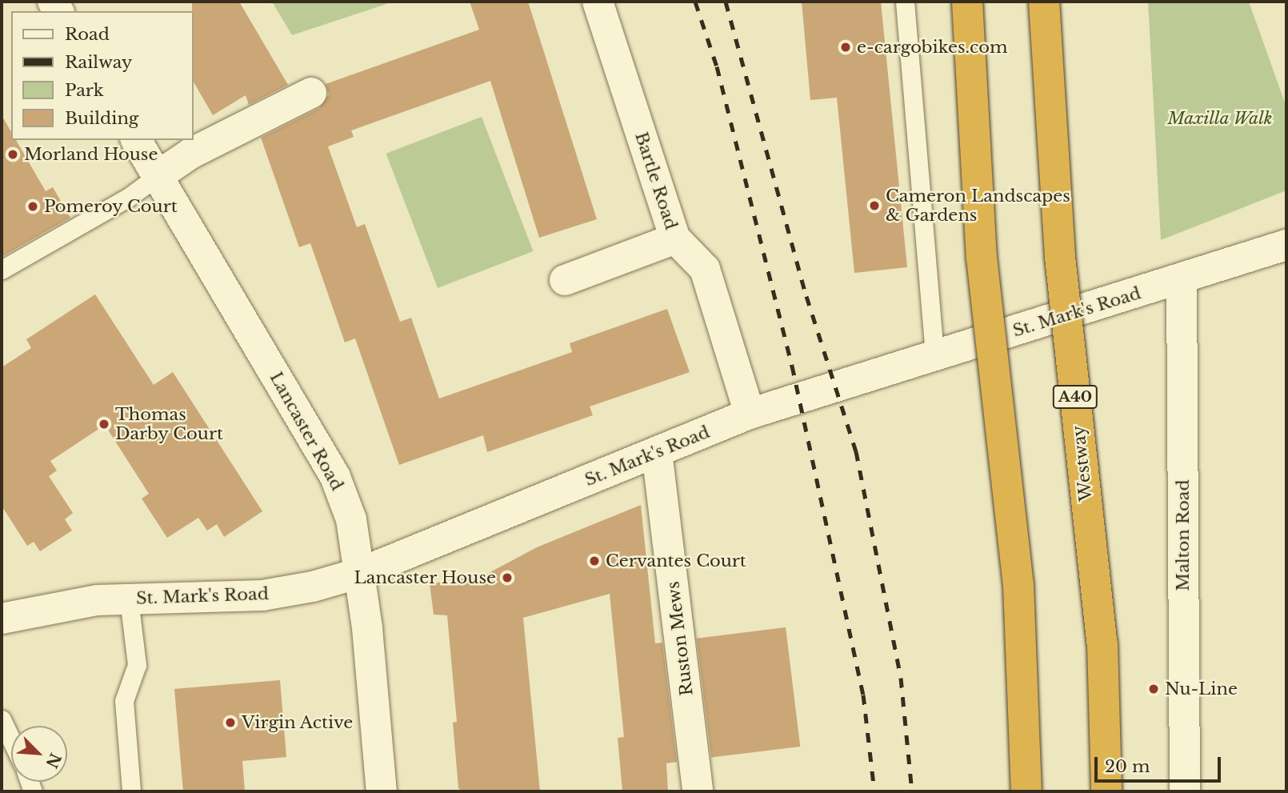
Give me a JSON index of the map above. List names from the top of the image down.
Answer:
{
  "streets": {
    "highway": ["A40", "Westway"],
    "street": [
      "Bartle Road",
      "St. Mark's Road",
      "Lancaster Road",
      "Malton Road",
      "Ruston Mews"
    ]
  },
  "crossings": [
    ["Bartle Road", "St. Mark's Road"],
    ["St. Mark's Road", "Lancaster Road"],
    ["St. Mark's Road", "Malton Road"],
    ["St. Mark's Road", "Ruston Mews"]
  ],
  "parks": ["Maxilla Walk"],
  "places": [
    "e-cargobikes.com",
    "Morland House",
    "Cameron Landscapes & Gardens",
    "Pomeroy Court",
    "Thomas Darby Court",
    "Cervantes Court",
    "Lancaster House",
    "Nu-Line",
    "Virgin Active"
  ],
  "legend": [
    "Road",
    "Railway",
    "Park",
    "Building"
  ],
  "scale_bar": "20 m",
  "north": "bottom right"
}
